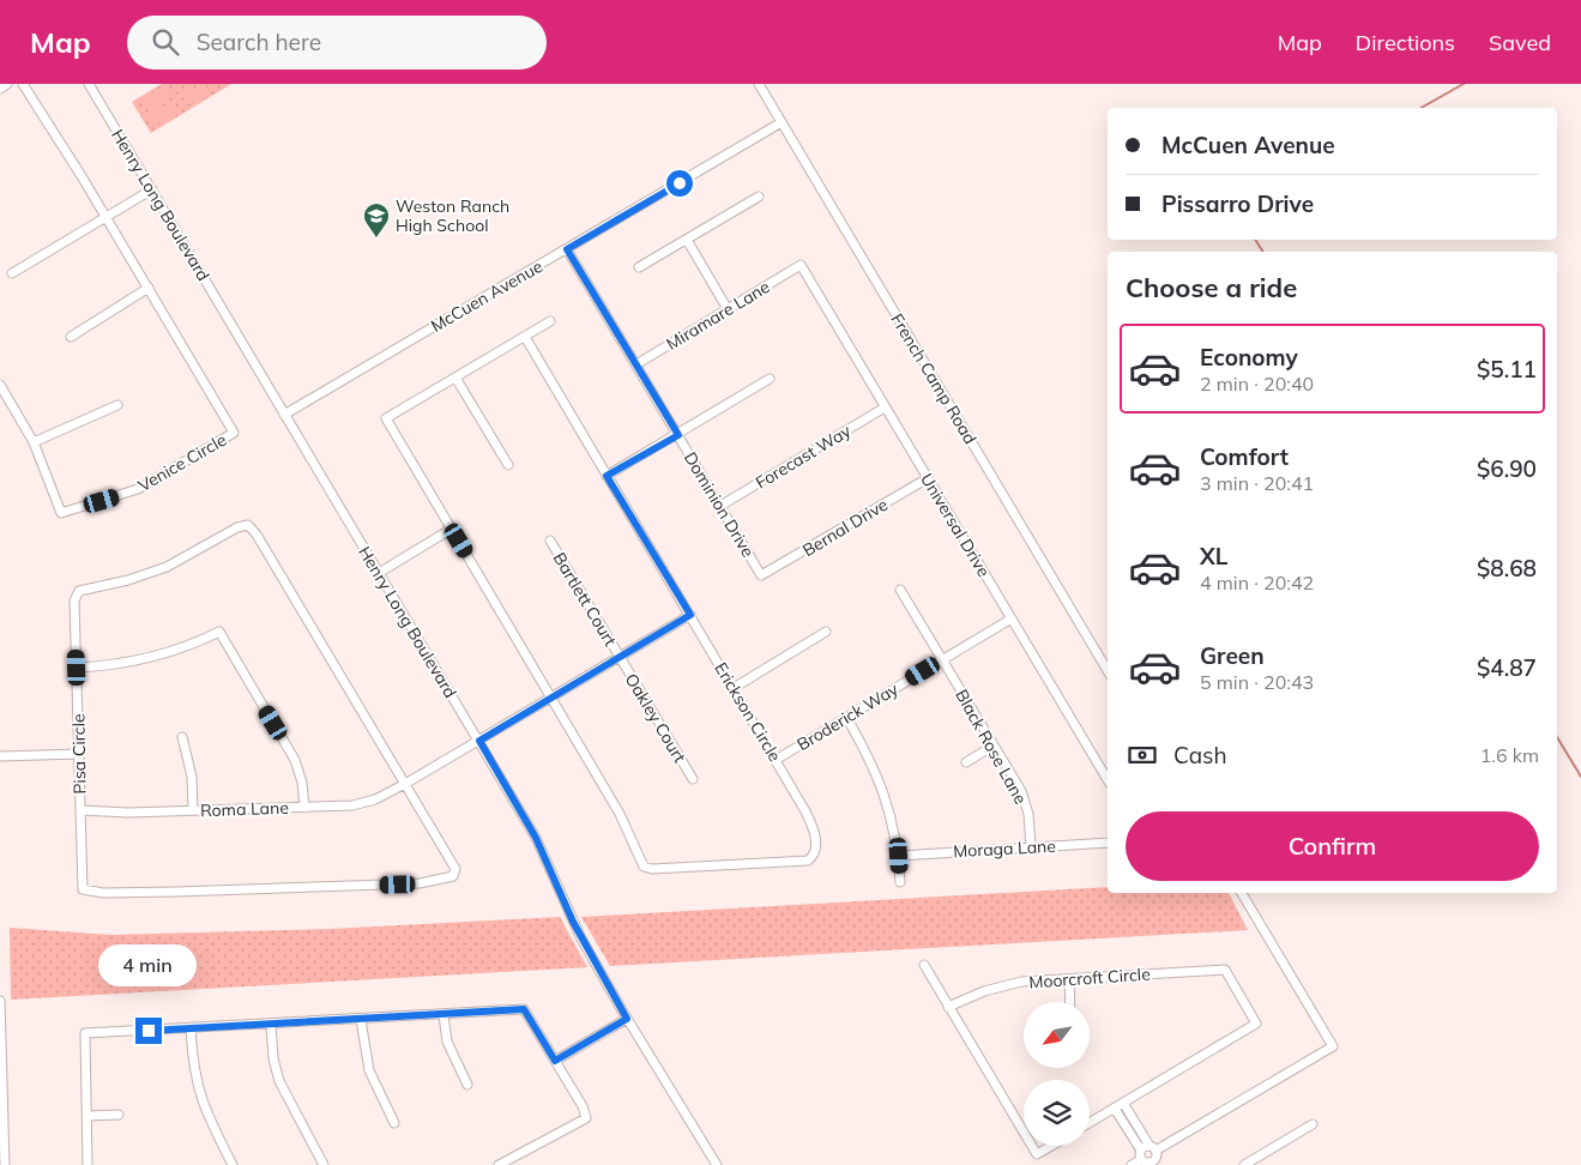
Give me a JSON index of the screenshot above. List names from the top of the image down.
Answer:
{
  "streets": {
    "street": [
      "Henry Long Boulevard",
      "McCuen Avenue",
      "Miramare Lane",
      "French Camp Road",
      "Forecast Way",
      "Venice Circle",
      "Dominion Drive",
      "Universal Drive",
      "Bernal Drive",
      "Bartlett Court",
      "Erickson Circle",
      "Broderick Way",
      "Oakley Court",
      "Black Rose Lane",
      "Pisa Circle",
      "Roma Lane",
      "Moraga Lane",
      "Moorcroft Circle"
    ]
  },
  "crossings": [
    ["Henry Long Boulevard", "McCuen Avenue"],
    ["McCuen Avenue", "French Camp Road"],
    ["McCuen Avenue", "Dominion Drive"],
    ["Miramare Lane", "Dominion Drive"],
    ["Miramare Lane", "Universal Drive"],
    ["Forecast Way", "Dominion Drive"],
    ["Forecast Way", "Universal Drive"],
    ["Dominion Drive", "Bernal Drive"],
    ["Universal Drive", "Bernal Drive"],
    ["Universal Drive", "Broderick Way"],
    ["Bartlett Court", "Oakley Court"],
    ["Erickson Circle", "Broderick Way"],
    ["Broderick Way", "Black Rose Lane"],
    ["Black Rose Lane", "Moraga Lane"],
    ["Pisa Circle", "Roma Lane"]
  ],
  "places": {
    "school or university": ["Weston Ranch High School"]
  },
  "north": "bottom left",
  "page": {
    "header": "Map",
    "search": "Search here",
    "nav": ["Map", "Directions", "Saved"],
    "banner": ["McCuen Avenue", "Pissarro Drive"],
    "heading": "Choose a ride",
    "list": [
      {
        "name": "Economy",
        "note": "2 min · 20:40",
        "value": "$5.11"
      },
      {
        "name": "Comfort",
        "note": "3 min · 20:41",
        "value": "$6.90"
      },
      {
        "name": "XL",
        "note": "4 min · 20:42",
        "value": "$8.68"
      },
      {
        "name": "Green",
        "note": "5 min · 20:43",
        "value": "$4.87"
      }
    ],
    "pay": ["Cash", "1.6 km"],
    "buttons": "Confirm",
    "bubble": "4 min"
  }
}
